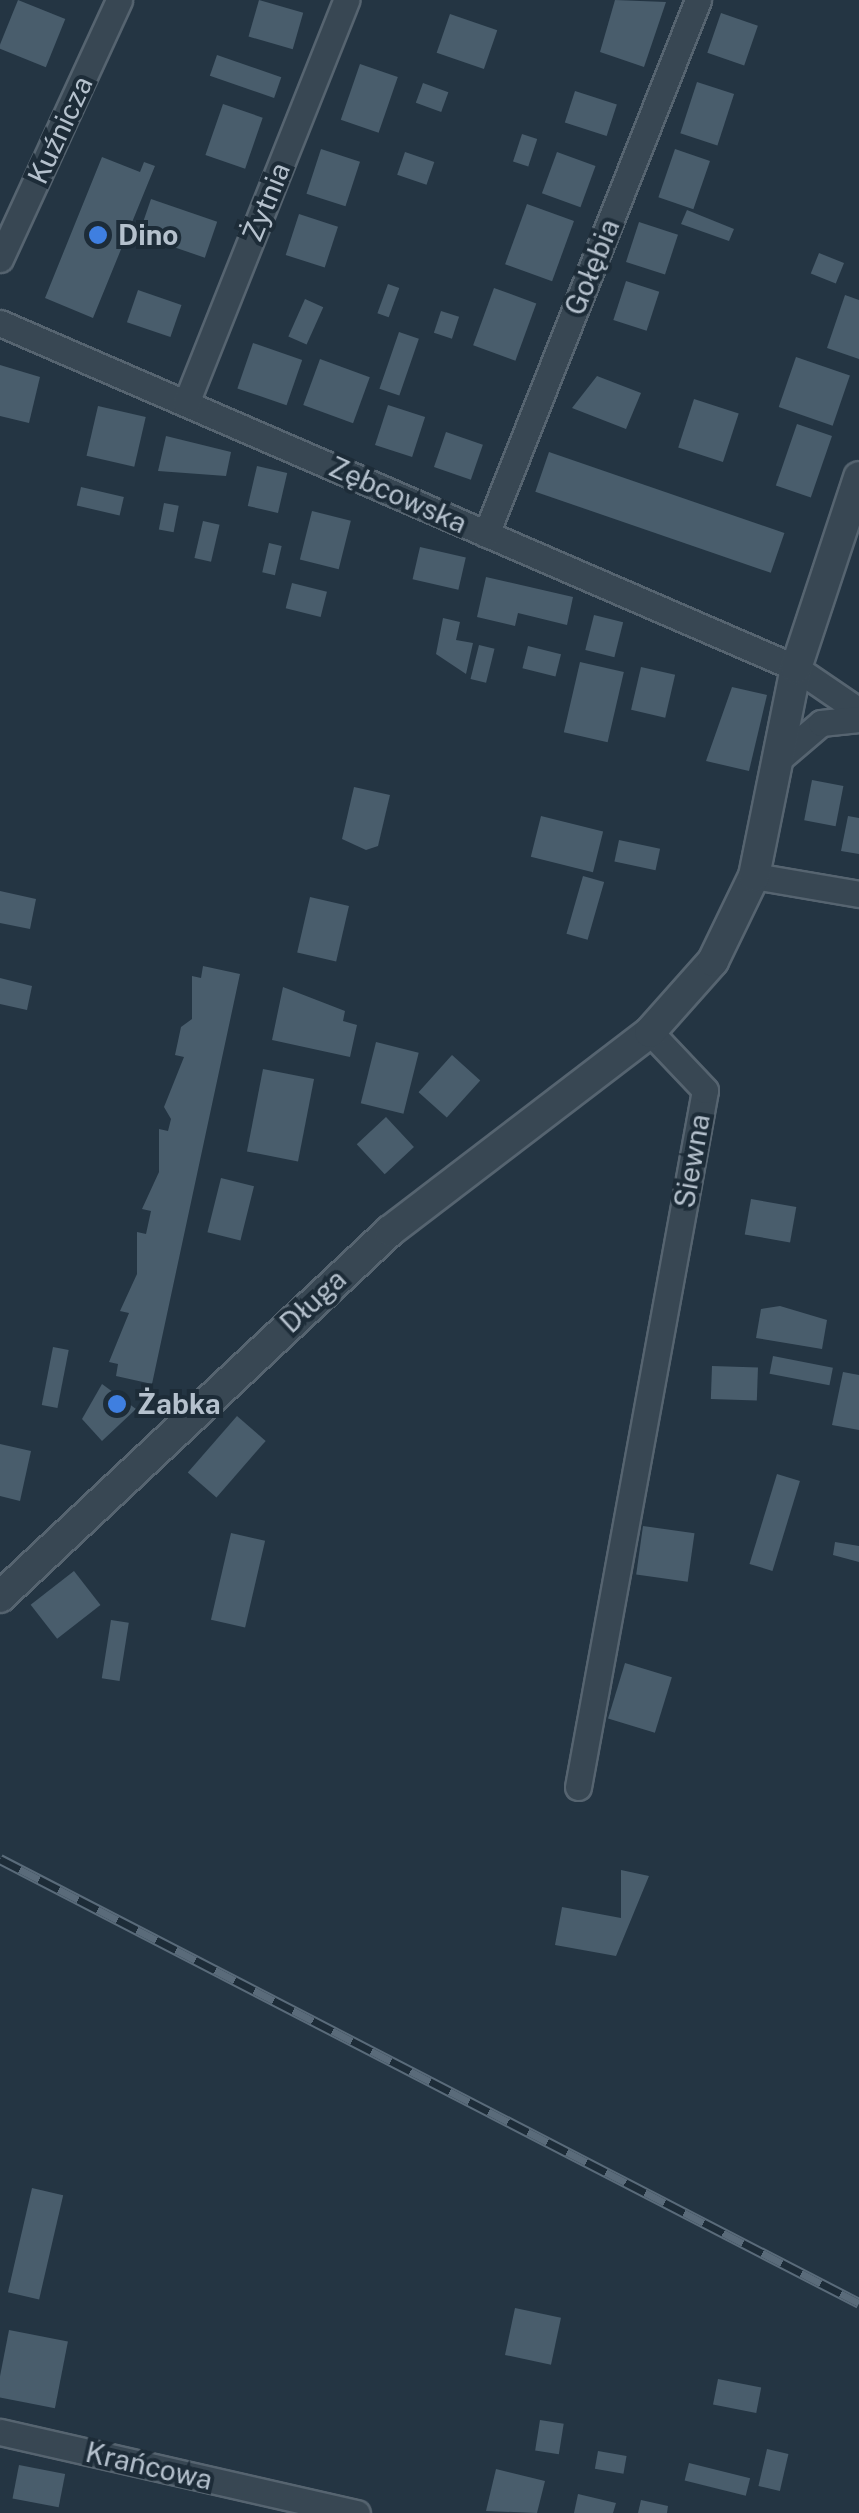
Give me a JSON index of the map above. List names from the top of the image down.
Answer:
{
  "streets": {
    "street": [
      "Kuźnicza",
      "Żytnia",
      "Gołębia",
      "Zębcowska",
      "Siewna",
      "Długa",
      "Krańcowa"
    ]
  },
  "crossings": [
    ["Żytnia", "Zębcowska"],
    ["Gołębia", "Zębcowska"],
    ["Siewna", "Długa"]
  ],
  "places": ["Dino", "Żabka"]
}
